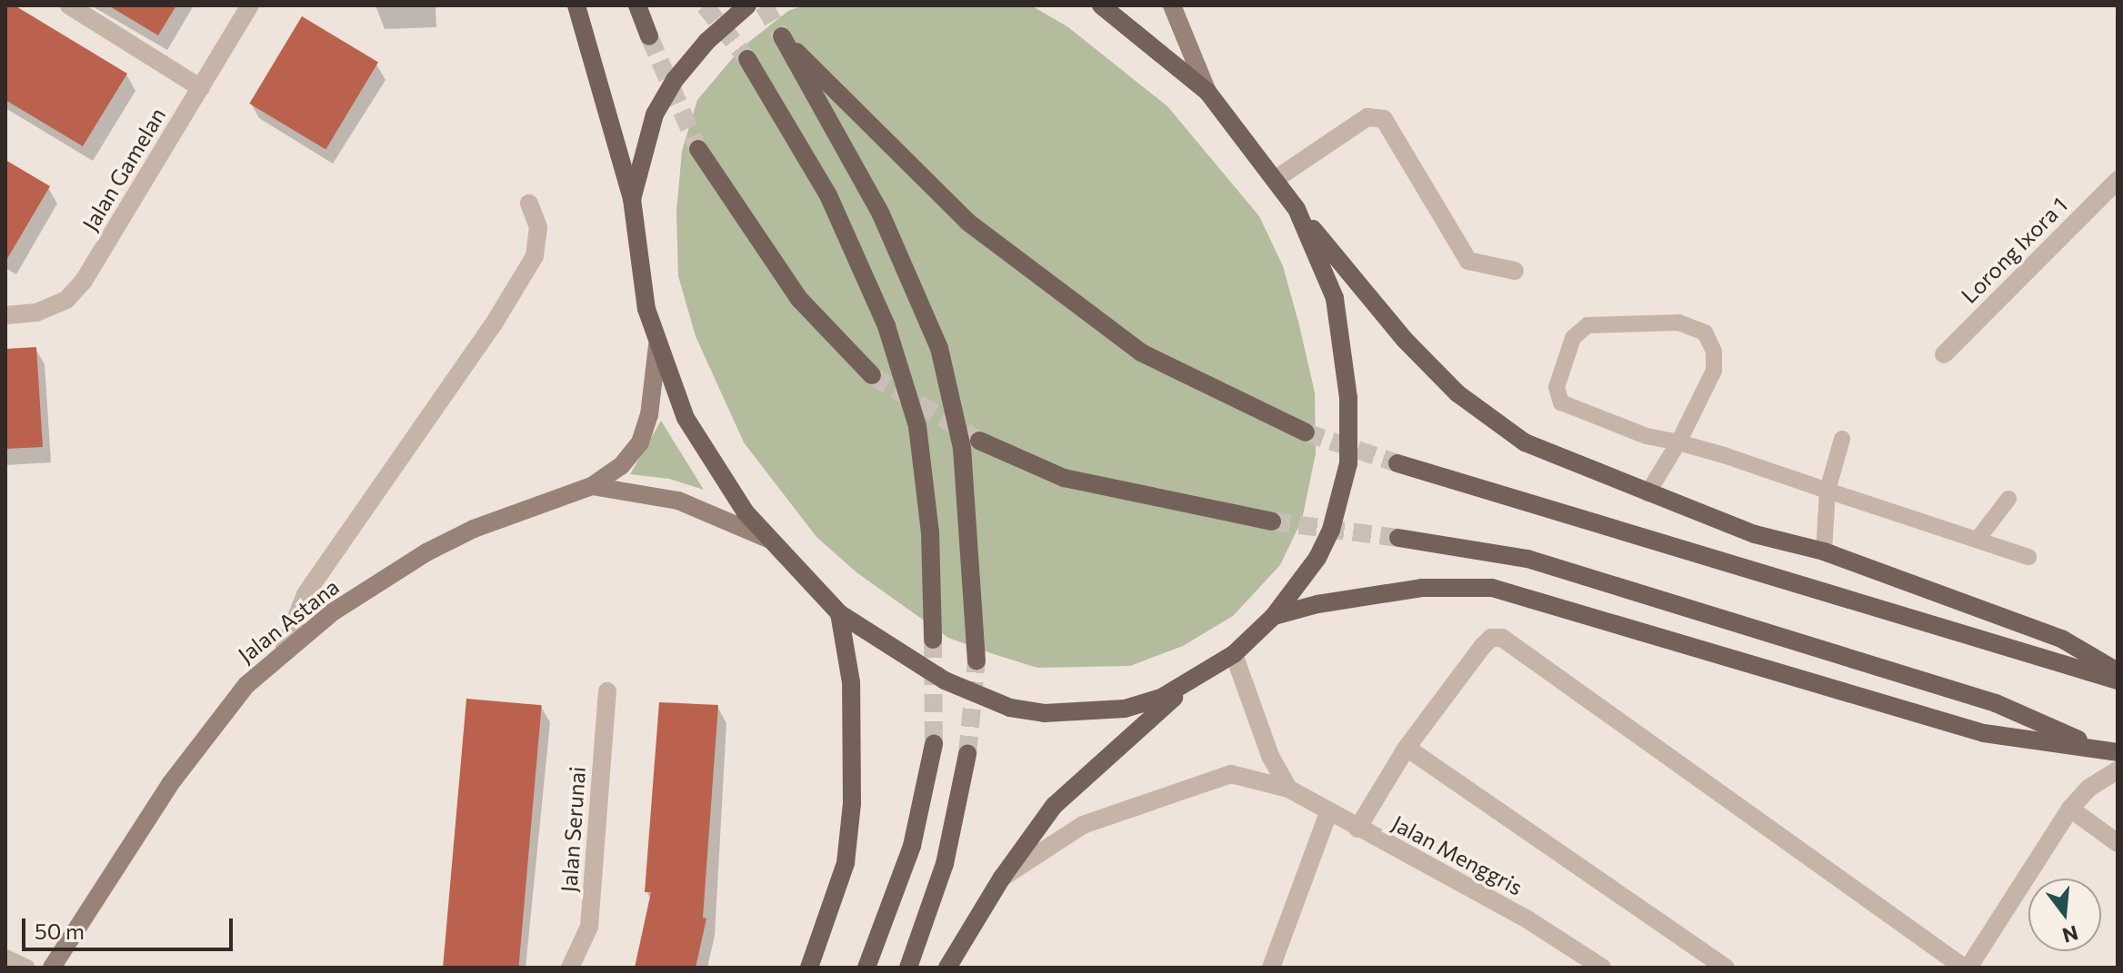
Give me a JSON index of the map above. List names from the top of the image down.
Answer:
{
  "streets": {
    "main road": ["Jalan Astana"],
    "street": [
      "Jalan Gamelan",
      "Lorong Ixora 1",
      "Jalan Serunai",
      "Jalan Menggris"
    ]
  },
  "scale_bar": "50 m",
  "north": "bottom"
}
